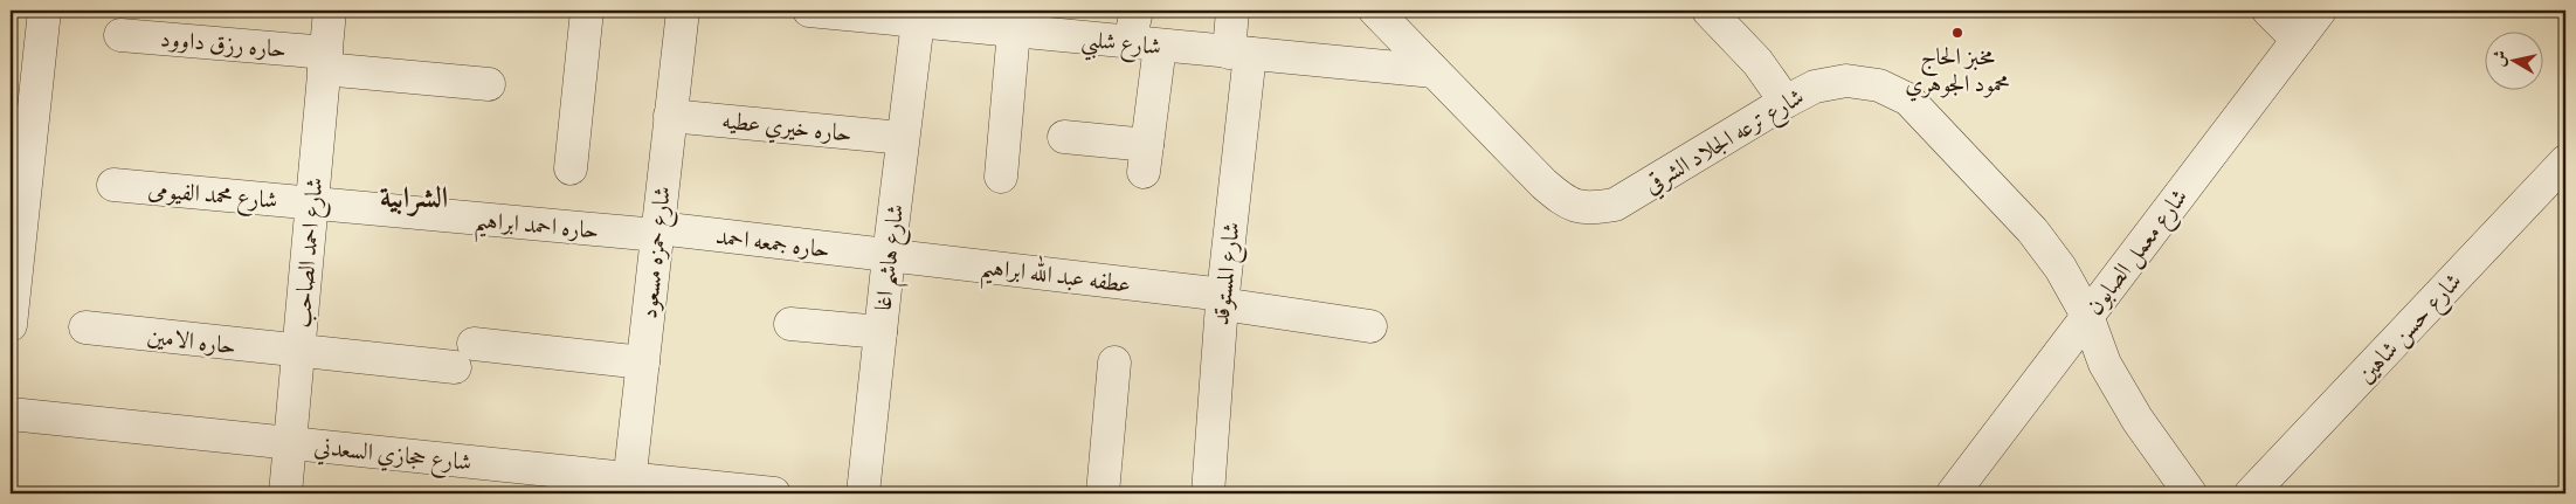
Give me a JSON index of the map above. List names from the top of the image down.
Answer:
{
  "streets": {
    "street": [
      "شارع شلبي",
      "حاره رزق داوود",
      "حاره خيري عطيه",
      "شارع ترعه الجلاد الشرقي",
      "شارع محمد الفيومى",
      "حاره احمد ابراهيم",
      "حاره جمعه احمد",
      "شارع معمل الصابون",
      "شارع احمد الصاحب",
      "شارع حمزه مسعود",
      "شارع هاشم اغا",
      "شارع المستوقد",
      "عطفه عبد الله ابراهيم",
      "شارع حسن شاهين",
      "حاره الامين",
      "شارع حجازي السعدني"
    ]
  },
  "crossings": [
    ["شارع شلبي", "شارع ترعه الجلاد الشرقي"],
    ["شارع شلبي", "شارع هاشم اغا"],
    ["شارع شلبي", "شارع المستوقد"],
    ["حاره رزق داوود", "شارع احمد الصاحب"],
    ["حاره خيري عطيه", "شارع حمزه مسعود"],
    ["حاره خيري عطيه", "شارع هاشم اغا"],
    ["شارع ترعه الجلاد الشرقي", "شارع معمل الصابون"],
    ["شارع محمد الفيومى", "حاره احمد ابراهيم"],
    ["شارع محمد الفيومى", "شارع احمد الصاحب"],
    ["حاره احمد ابراهيم", "حاره جمعه احمد"],
    ["حاره احمد ابراهيم", "شارع احمد الصاحب"],
    ["حاره احمد ابراهيم", "شارع حمزه مسعود"],
    ["حاره جمعه احمد", "شارع حمزه مسعود"],
    ["حاره جمعه احمد", "شارع هاشم اغا"],
    ["حاره جمعه احمد", "عطفه عبد الله ابراهيم"],
    ["شارع احمد الصاحب", "حاره الامين"],
    ["شارع احمد الصاحب", "شارع حجازي السعدني"],
    ["شارع حمزه مسعود", "حاره الامين"],
    ["شارع حمزه مسعود", "شارع حجازي السعدني"],
    ["شارع هاشم اغا", "عطفه عبد الله ابراهيم"],
    ["شارع المستوقد", "عطفه عبد الله ابراهيم"]
  ],
  "districts": ["الشرابية"],
  "places": ["مخبز الحاج محمود الجوهري"],
  "north": "left"
}
